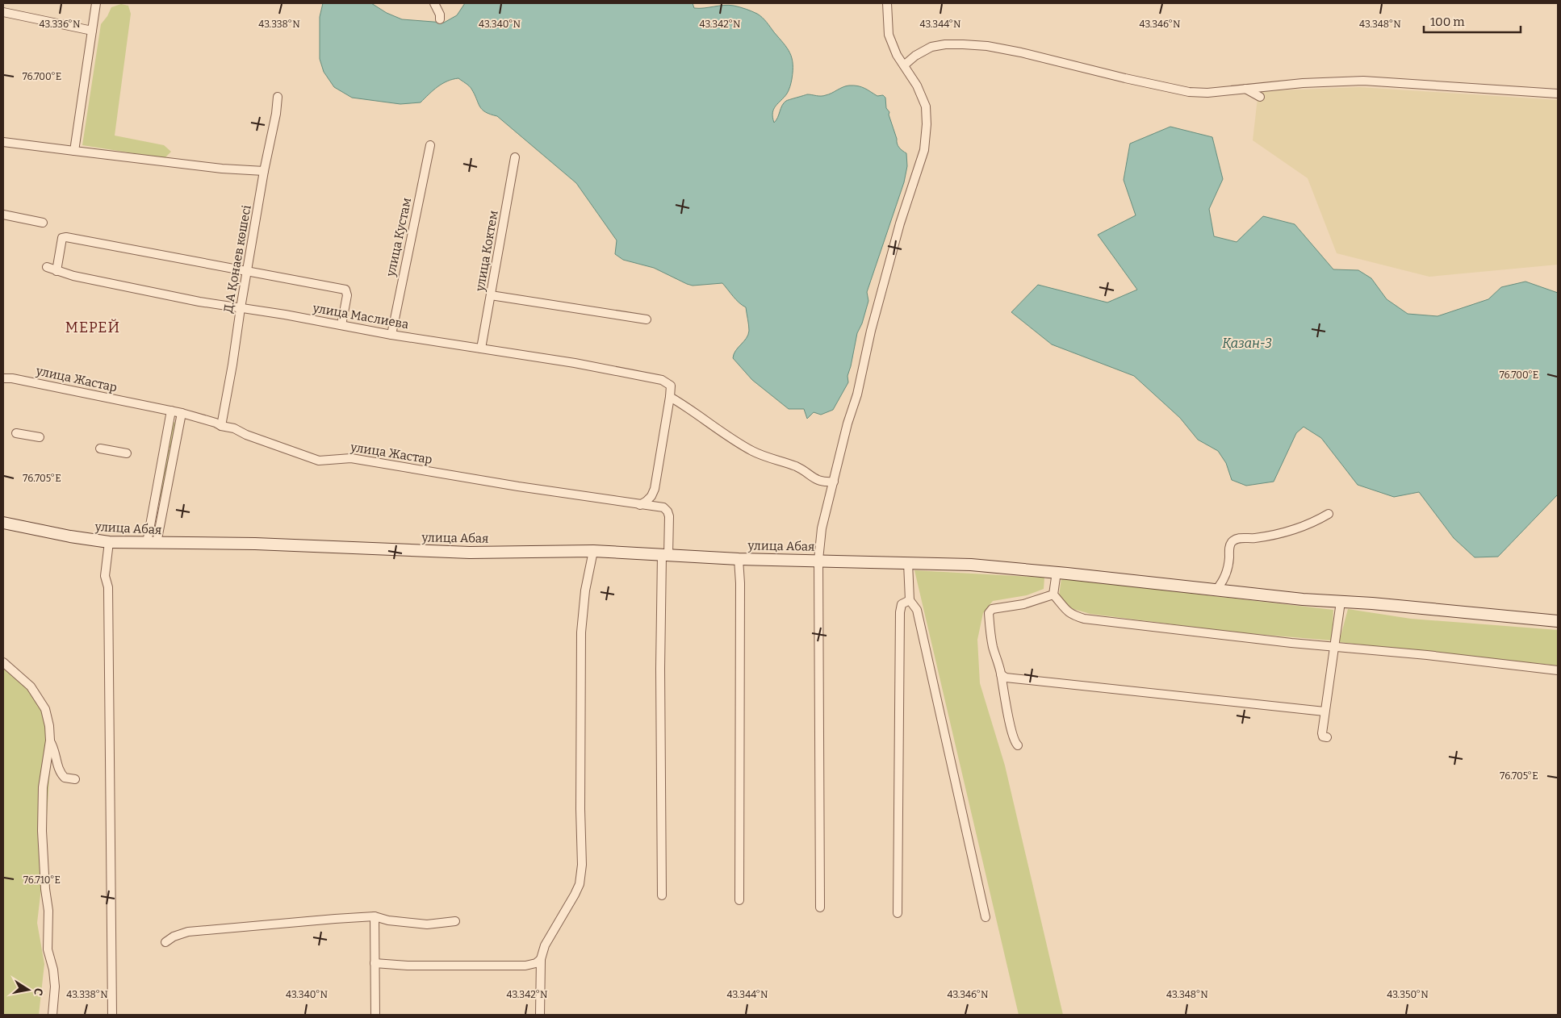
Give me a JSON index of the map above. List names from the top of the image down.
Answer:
{
  "streets": {
    "main road": ["улица Абая"],
    "street": [
      "улица Кустам",
      "улица Коктем",
      "Д.А Қонаев көшесі",
      "улица Маслиева",
      "улица Жастар"
    ]
  },
  "crossings": [
    ["улица Кустам", "улица Маслиева"],
    ["улица Коктем", "улица Маслиева"],
    ["Д.А Қонаев көшесі", "улица Маслиева"],
    ["Д.А Қонаев көшесі", "улица Жастар"],
    ["улица Жастар", "улица Абая"]
  ],
  "districts": ["МЕРЕЙ"],
  "water": ["Қазан-3"],
  "scale_bar": "100 m",
  "north": "right",
  "coordinates": [
    "43.336°N",
    "43.338°N",
    "43.340°N",
    "43.342°N",
    "43.344°N",
    "43.346°N",
    "43.348°N",
    "76.700°E",
    "76.705°E",
    "76.710°E",
    "43.350°N"
  ]
}
